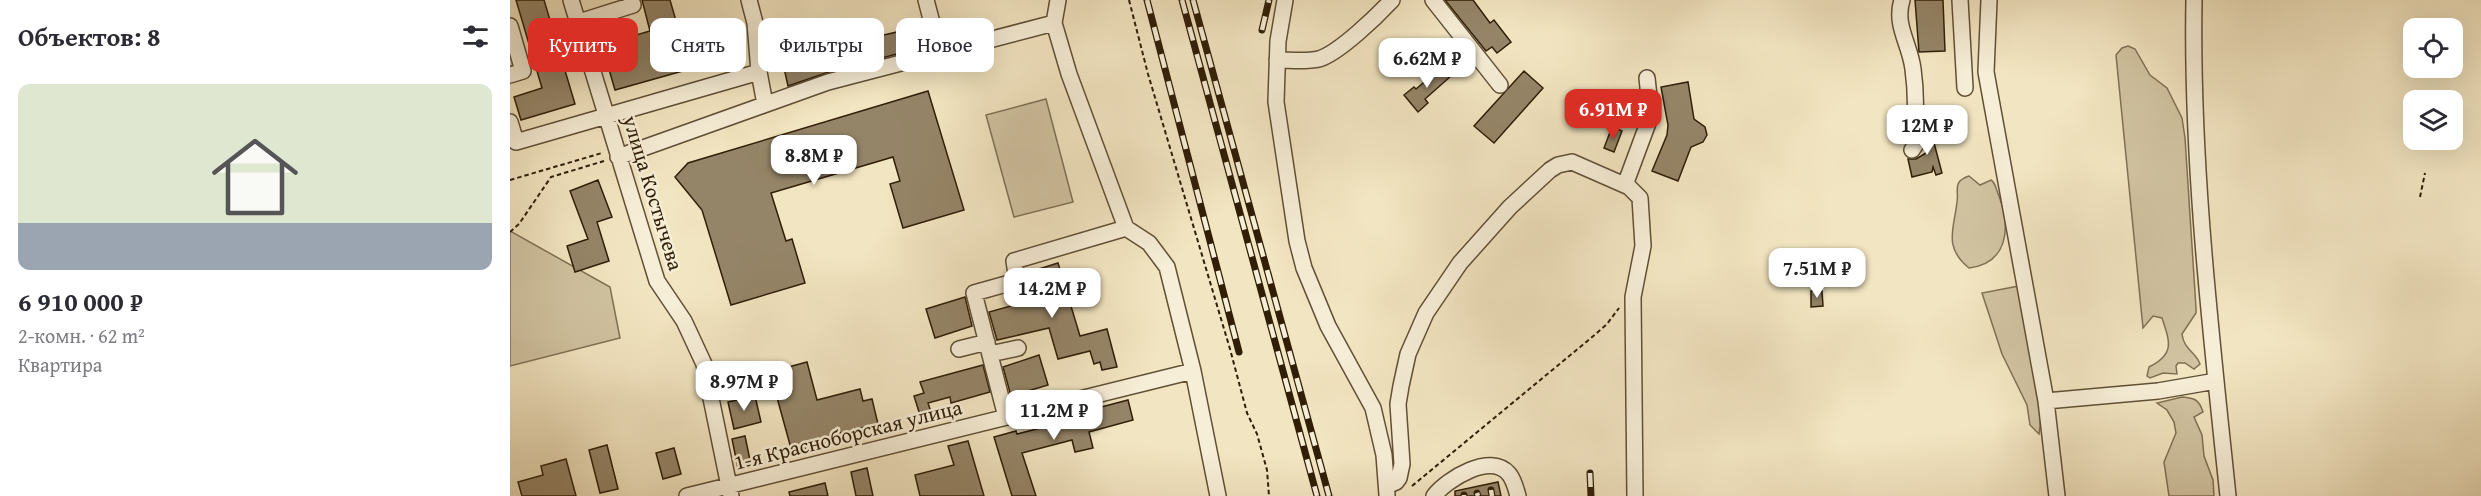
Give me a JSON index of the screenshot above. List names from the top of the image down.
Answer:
{
  "streets": {
    "street": ["улица Костычева", "1-я Красноборская улица"]
  },
  "crossings": [
    ["улица Костычева", "1-я Красноборская улица"]
  ],
  "page": {
    "heading": "Объектов: 8",
    "chip": [
      "Купить",
      "Снять",
      "Фильтры",
      "Новое"
    ],
    "price": [
      "6.62M ₽",
      "6.91M ₽",
      "12M ₽",
      "8.8M ₽",
      "7.51M ₽",
      "14.2M ₽",
      "8.97M ₽",
      "11.2M ₽"
    ],
    "list": [
      {
        "name": "6 910 000 ₽",
        "note": "2-комн. · 62 m² · Квартира"
      }
    ]
  }
}
